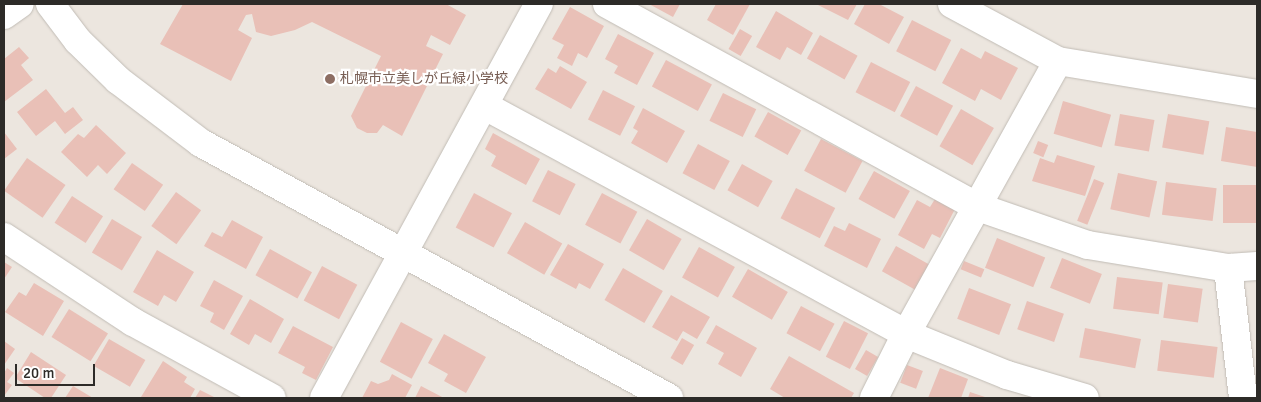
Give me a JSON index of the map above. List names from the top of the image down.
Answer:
{
  "places": ["札幌市立美しが丘緑小学校"],
  "scale_bar": "20 m"
}
